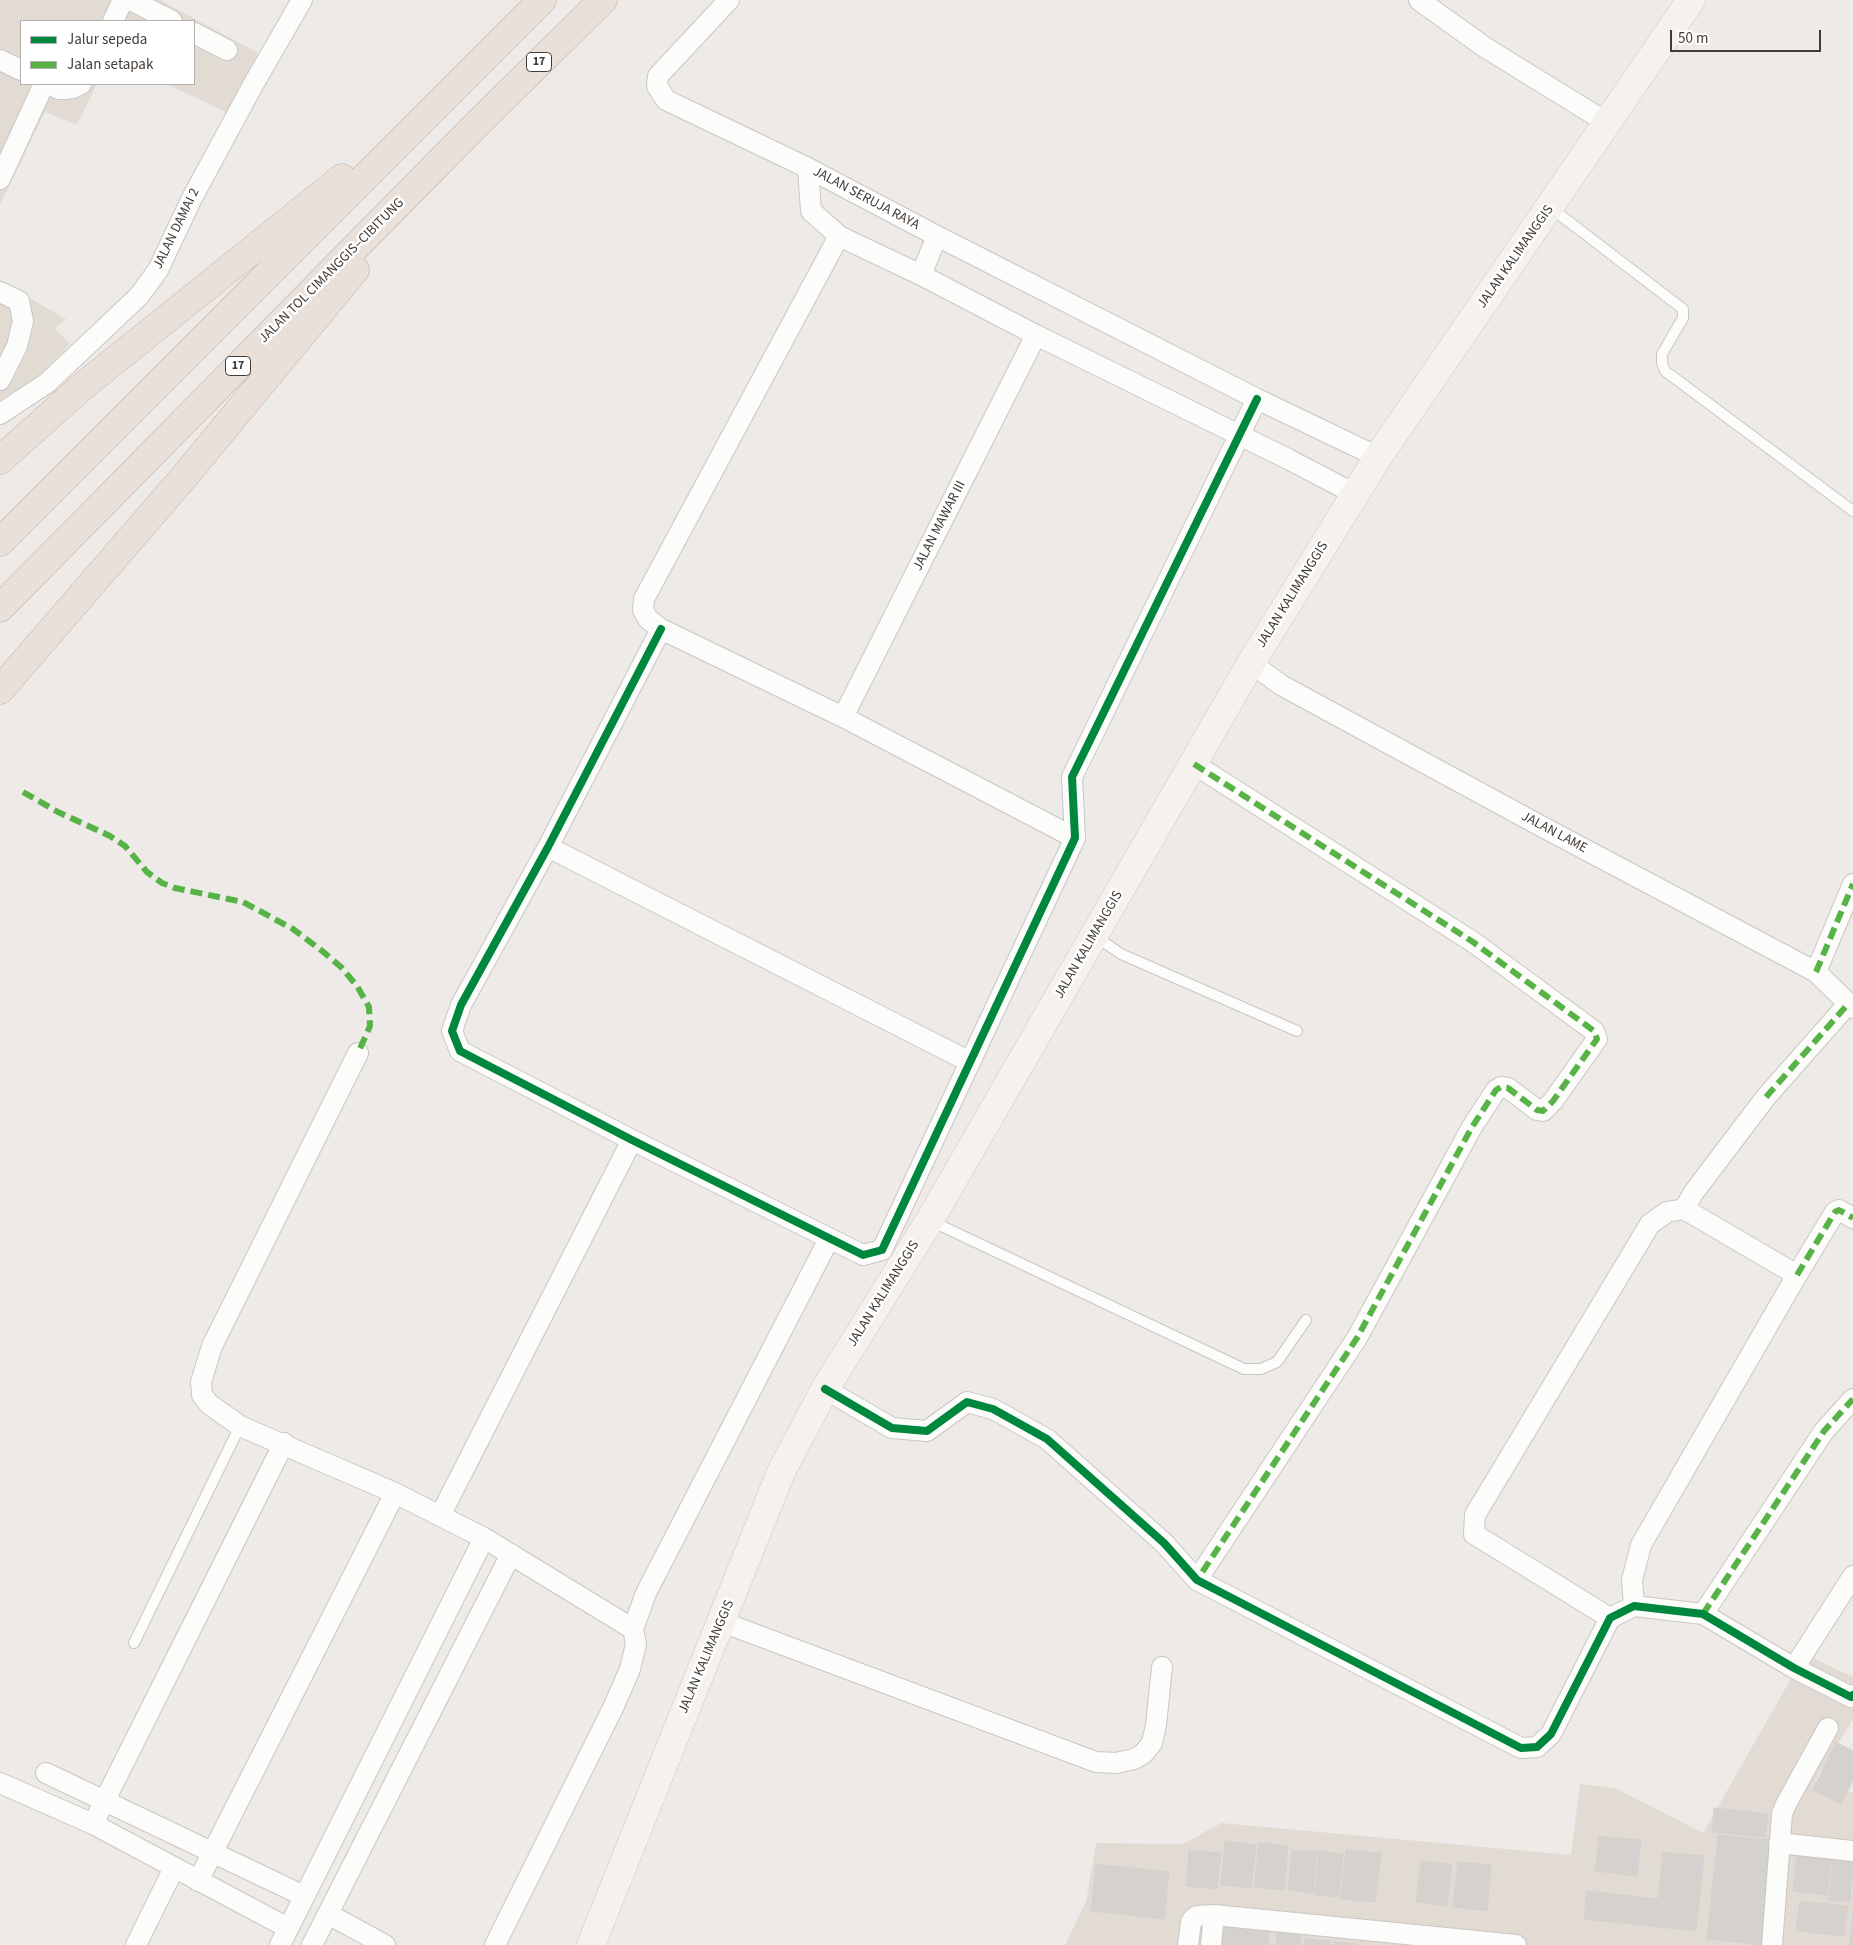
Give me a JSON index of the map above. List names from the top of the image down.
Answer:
{
  "streets": {
    "highway": ["17", "JALAN TOL CIMANGGIS–CIBITUNG"],
    "main road": ["JALAN KALIMANGGIS"],
    "street": [
      "JALAN SERUJA RAYA",
      "JALAN DAMAI 2",
      "JALAN MAWAR III",
      "JALAN LAME"
    ]
  },
  "crossings": [
    ["JALAN SERUJA RAYA", "JALAN KALIMANGGIS"],
    ["JALAN SERUJA RAYA", "JALAN MAWAR III"],
    ["JALAN KALIMANGGIS", "JALAN LAME"]
  ],
  "legend": ["Jalur sepeda", "Jalan setapak"],
  "scale_bar": "50 m"
}
